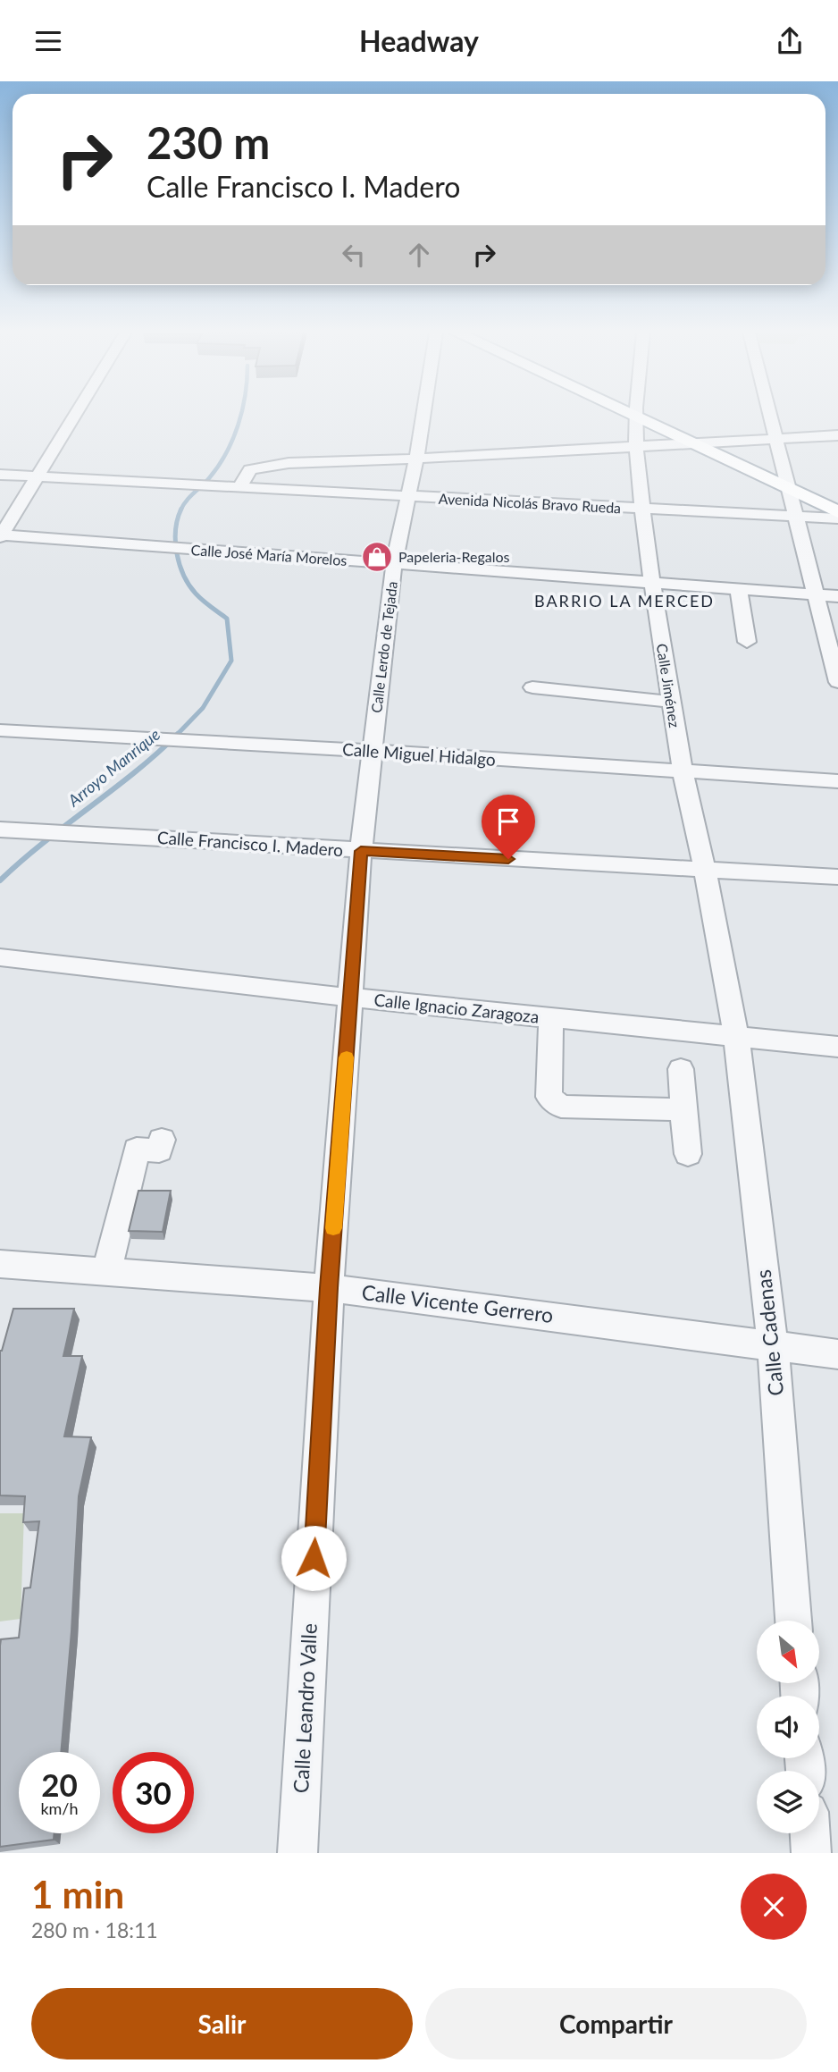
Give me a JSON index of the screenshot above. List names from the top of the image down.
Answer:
{
  "streets": {
    "street": [
      "Avenida Nicolás Bravo Rueda",
      "Calle José María Morelos",
      "Calle Lerdo de Tejada",
      "Calle Jiménez",
      "Calle Miguel Hidalgo",
      "Calle Francisco I. Madero",
      "Calle Ignacio Zaragoza",
      "Calle Vicente Gerrero",
      "Calle Cadenas",
      "Calle Leandro Valle"
    ]
  },
  "crossings": [
    ["Avenida Nicolás Bravo Rueda", "Calle Lerdo de Tejada"],
    ["Avenida Nicolás Bravo Rueda", "Calle Jiménez"],
    ["Calle José María Morelos", "Calle Lerdo de Tejada"],
    ["Calle José María Morelos", "Calle Jiménez"],
    ["Calle Lerdo de Tejada", "Calle Miguel Hidalgo"],
    ["Calle Lerdo de Tejada", "Calle Francisco I. Madero"],
    ["Calle Lerdo de Tejada", "Calle Leandro Valle"],
    ["Calle Jiménez", "Calle Miguel Hidalgo"],
    ["Calle Jiménez", "Calle Francisco I. Madero"],
    ["Calle Jiménez", "Calle Ignacio Zaragoza"],
    ["Calle Jiménez", "Calle Cadenas"],
    ["Calle Francisco I. Madero", "Calle Leandro Valle"],
    ["Calle Ignacio Zaragoza", "Calle Cadenas"],
    ["Calle Ignacio Zaragoza", "Calle Leandro Valle"],
    ["Calle Vicente Gerrero", "Calle Cadenas"],
    ["Calle Vicente Gerrero", "Calle Leandro Valle"]
  ],
  "districts": ["BARRIO LA MERCED"],
  "water": ["Arroyo Manrique"],
  "places": {
    "shop": ["Papeleria-Regalos"]
  },
  "north": "bottom right",
  "page": {
    "header": "Headway",
    "turn": ["230 m", "Calle Francisco I. Madero"],
    "speed": "20 km/h",
    "limit": "30",
    "heading": ["1 min", "280 m · 18:11"],
    "buttons": ["Salir", "Compartir"]
  }
}
